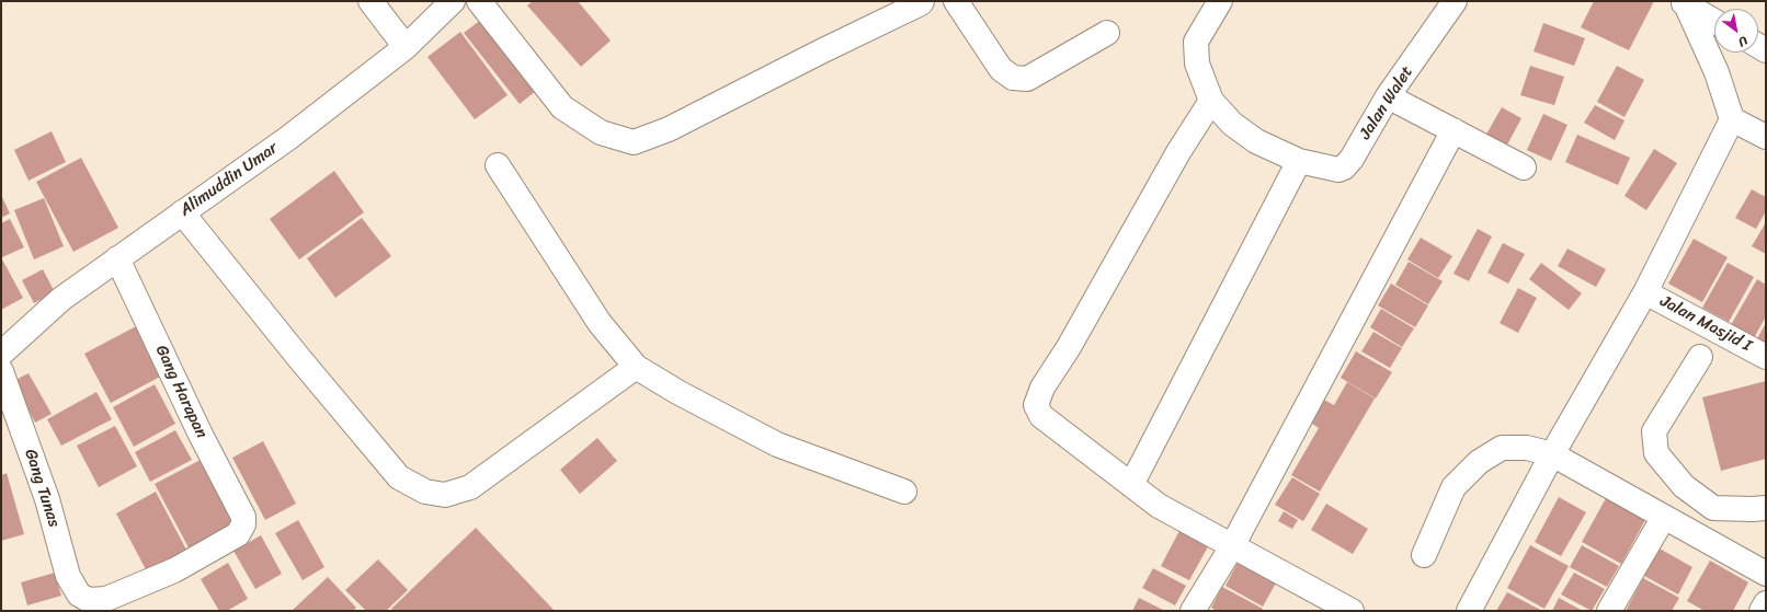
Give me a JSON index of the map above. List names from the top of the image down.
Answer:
{
  "streets": {
    "street": [
      "Jalan Walet",
      "Alimuddin Umar",
      "Jalan Masjid I",
      "Gang Harapan",
      "Gang Tunas"
    ]
  },
  "crossings": [
    ["Alimuddin Umar", "Gang Harapan"],
    ["Gang Harapan", "Gang Tunas"]
  ],
  "north": "bottom right"
}
